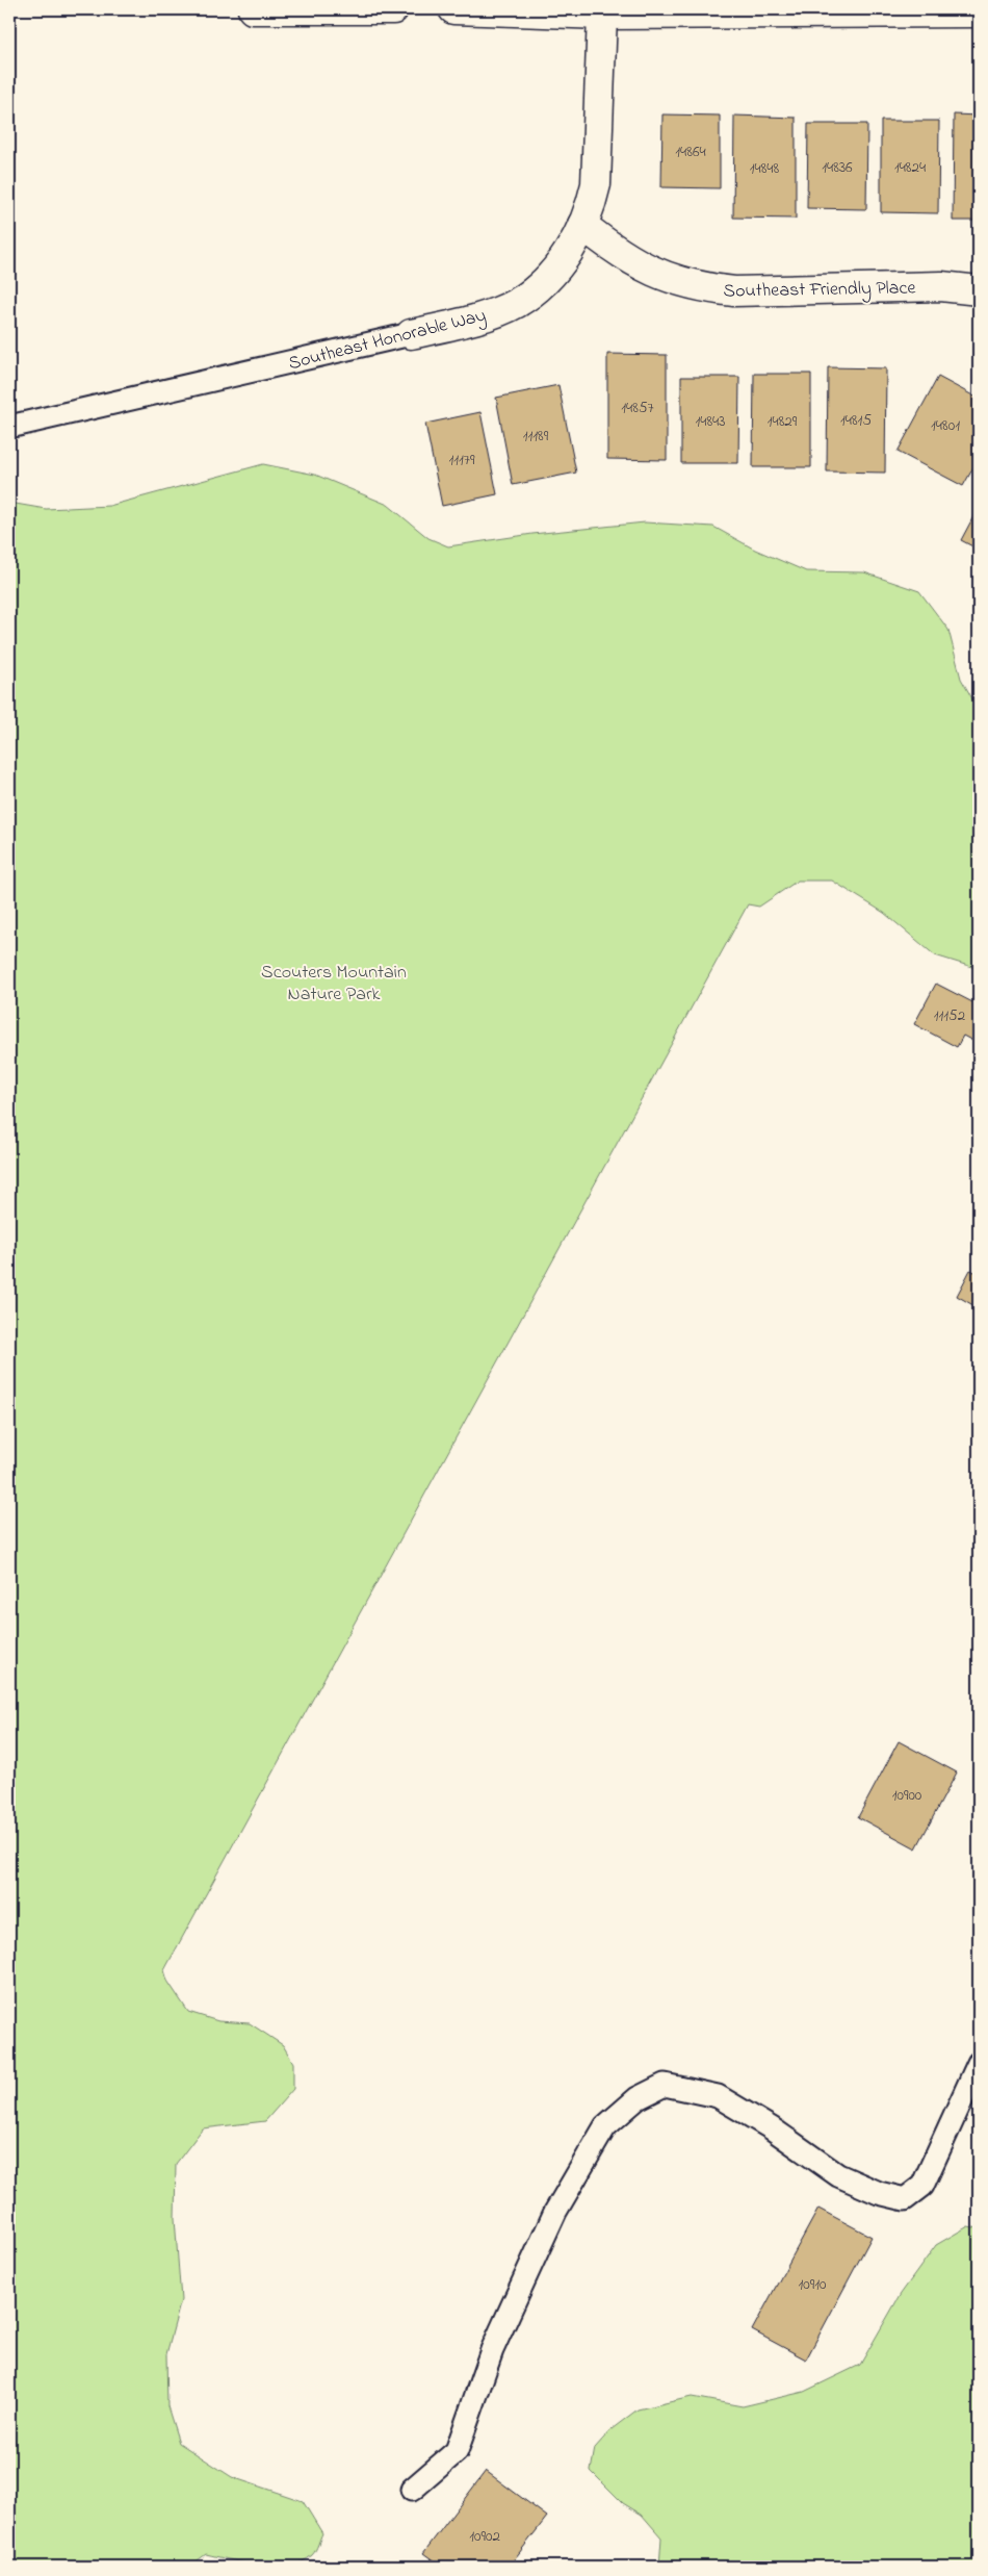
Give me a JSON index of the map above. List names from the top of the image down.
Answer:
{
  "streets": {
    "street": ["Southeast Friendly Place", "Southeast Honorable Way"]
  },
  "crossings": [
    ["Southeast Friendly Place", "Southeast Honorable Way"]
  ],
  "parks": ["Scouters Mountain Nature Park"],
  "house_numbers": [
    "14864",
    "14836",
    "14824",
    "14848",
    "14857",
    "14815",
    "14843",
    "14829",
    "14801",
    "11189",
    "11179",
    "11152",
    "10900",
    "10910",
    "10902"
  ]
}
